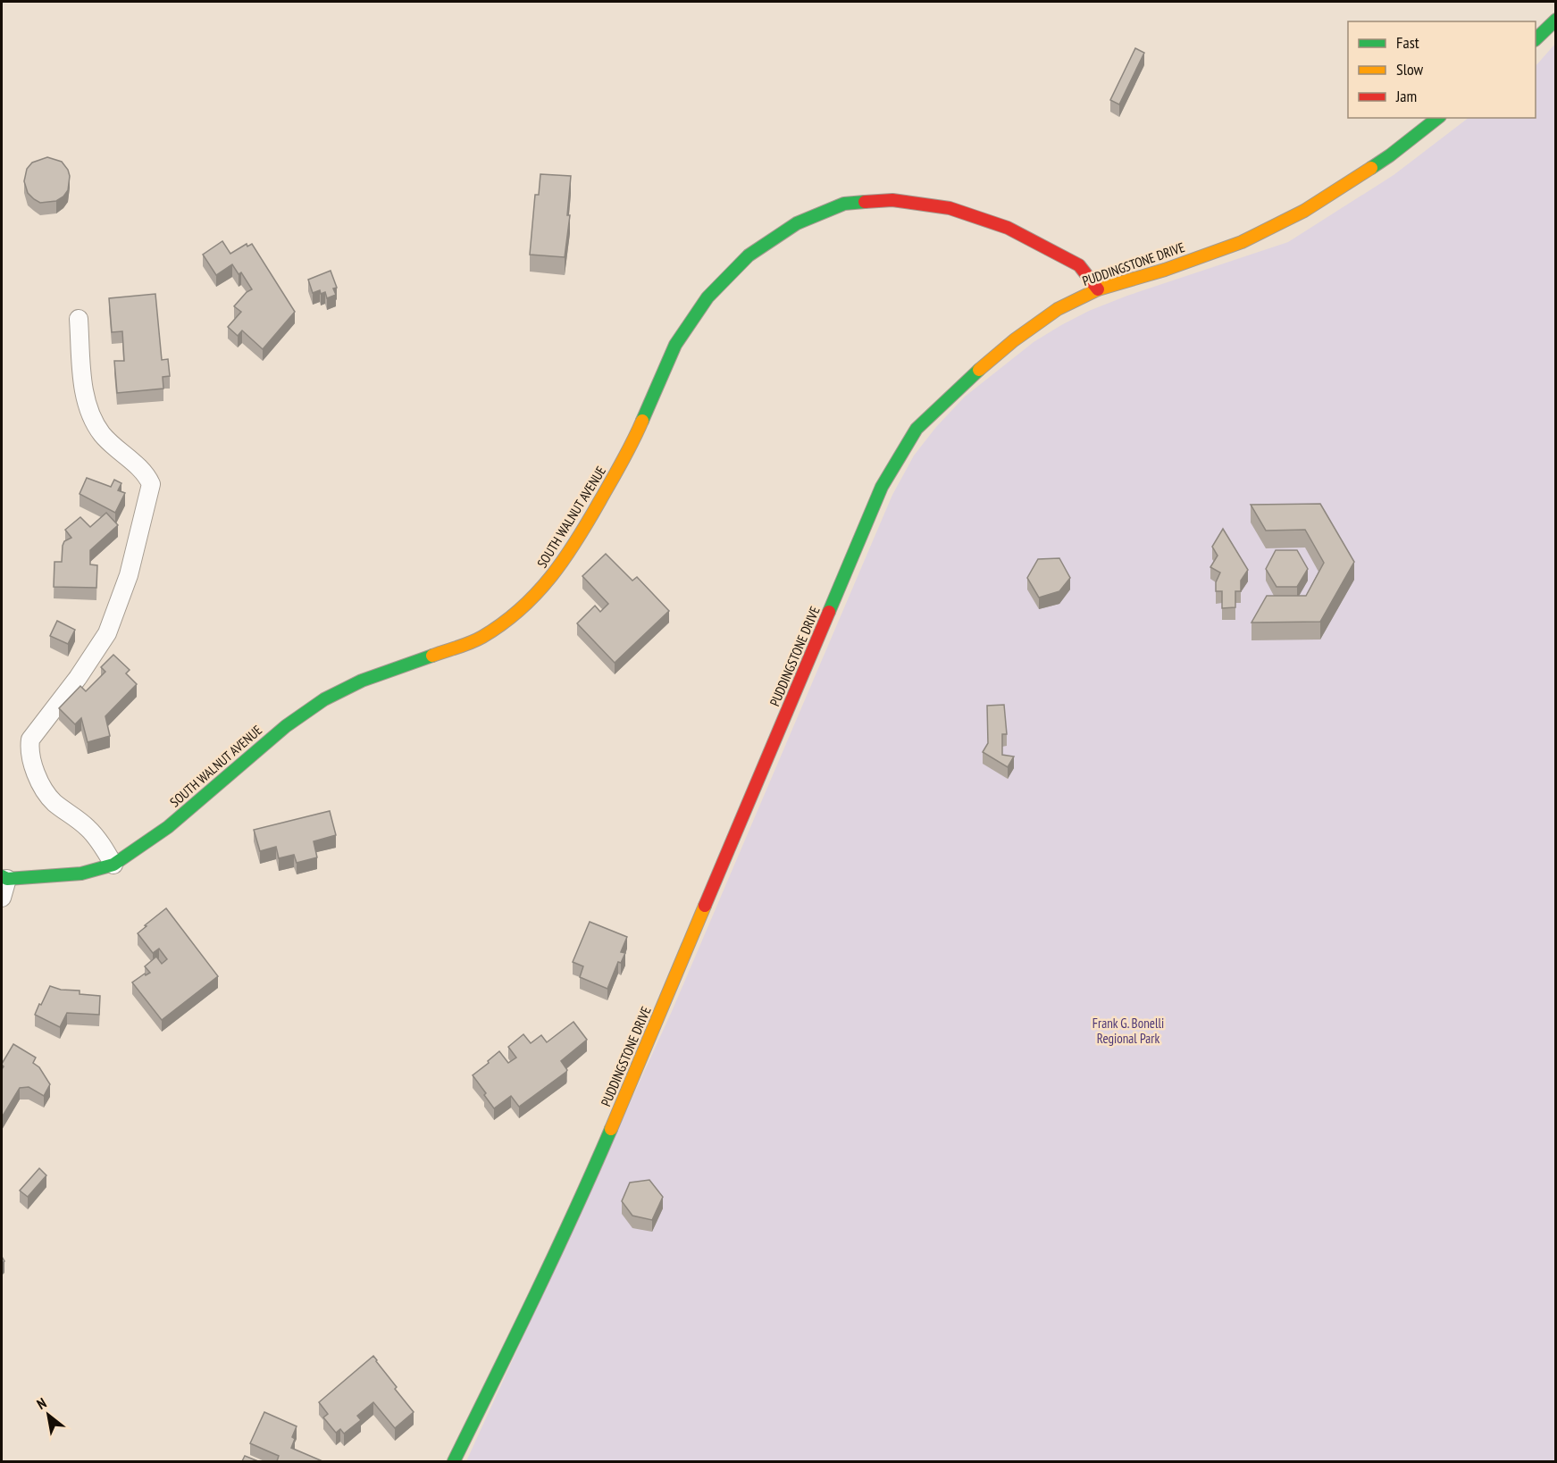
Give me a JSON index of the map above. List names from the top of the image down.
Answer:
{
  "streets": {
    "street": ["PUDDINGSTONE DRIVE", "SOUTH WALNUT AVENUE"]
  },
  "crossings": [
    ["PUDDINGSTONE DRIVE", "SOUTH WALNUT AVENUE"]
  ],
  "parks": ["Frank G. Bonelli Regional Park"],
  "legend": ["Fast", "Slow", "Jam"],
  "north": "top left"
}
